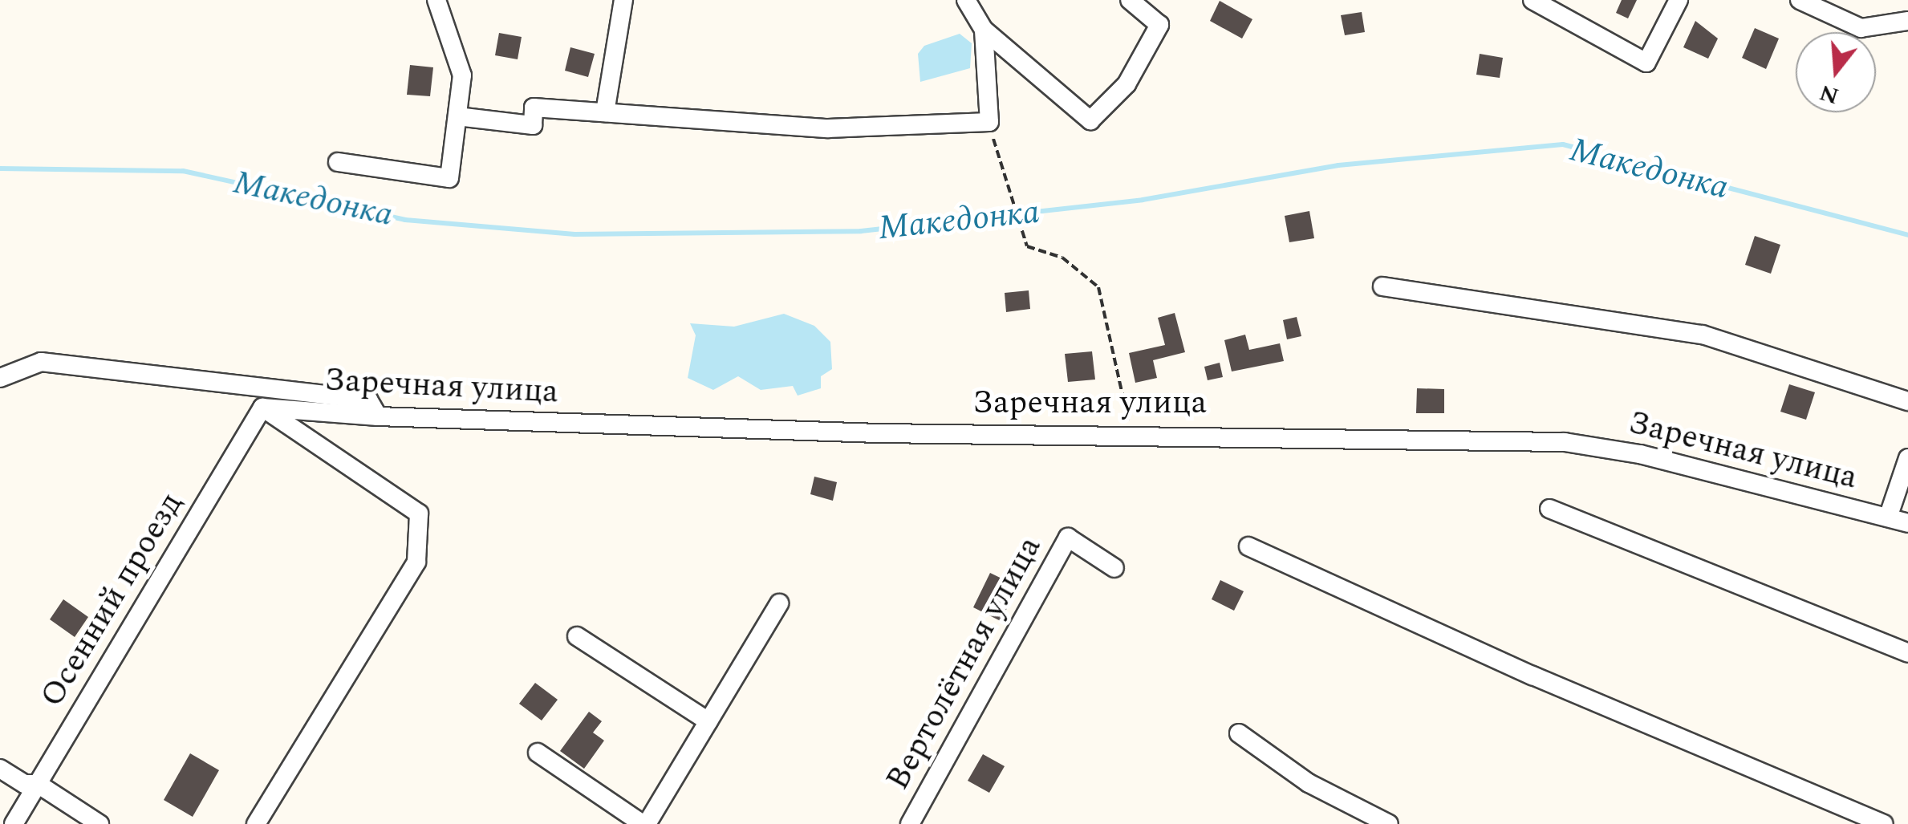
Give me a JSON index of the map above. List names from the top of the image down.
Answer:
{
  "streets": {
    "street": ["Заречная улица", "Осенний проезд", "Вертолётная улица"]
  },
  "crossings": [
    ["Заречная улица", "Осенний проезд"]
  ],
  "water": ["Македонка"],
  "north": "bottom"
}
